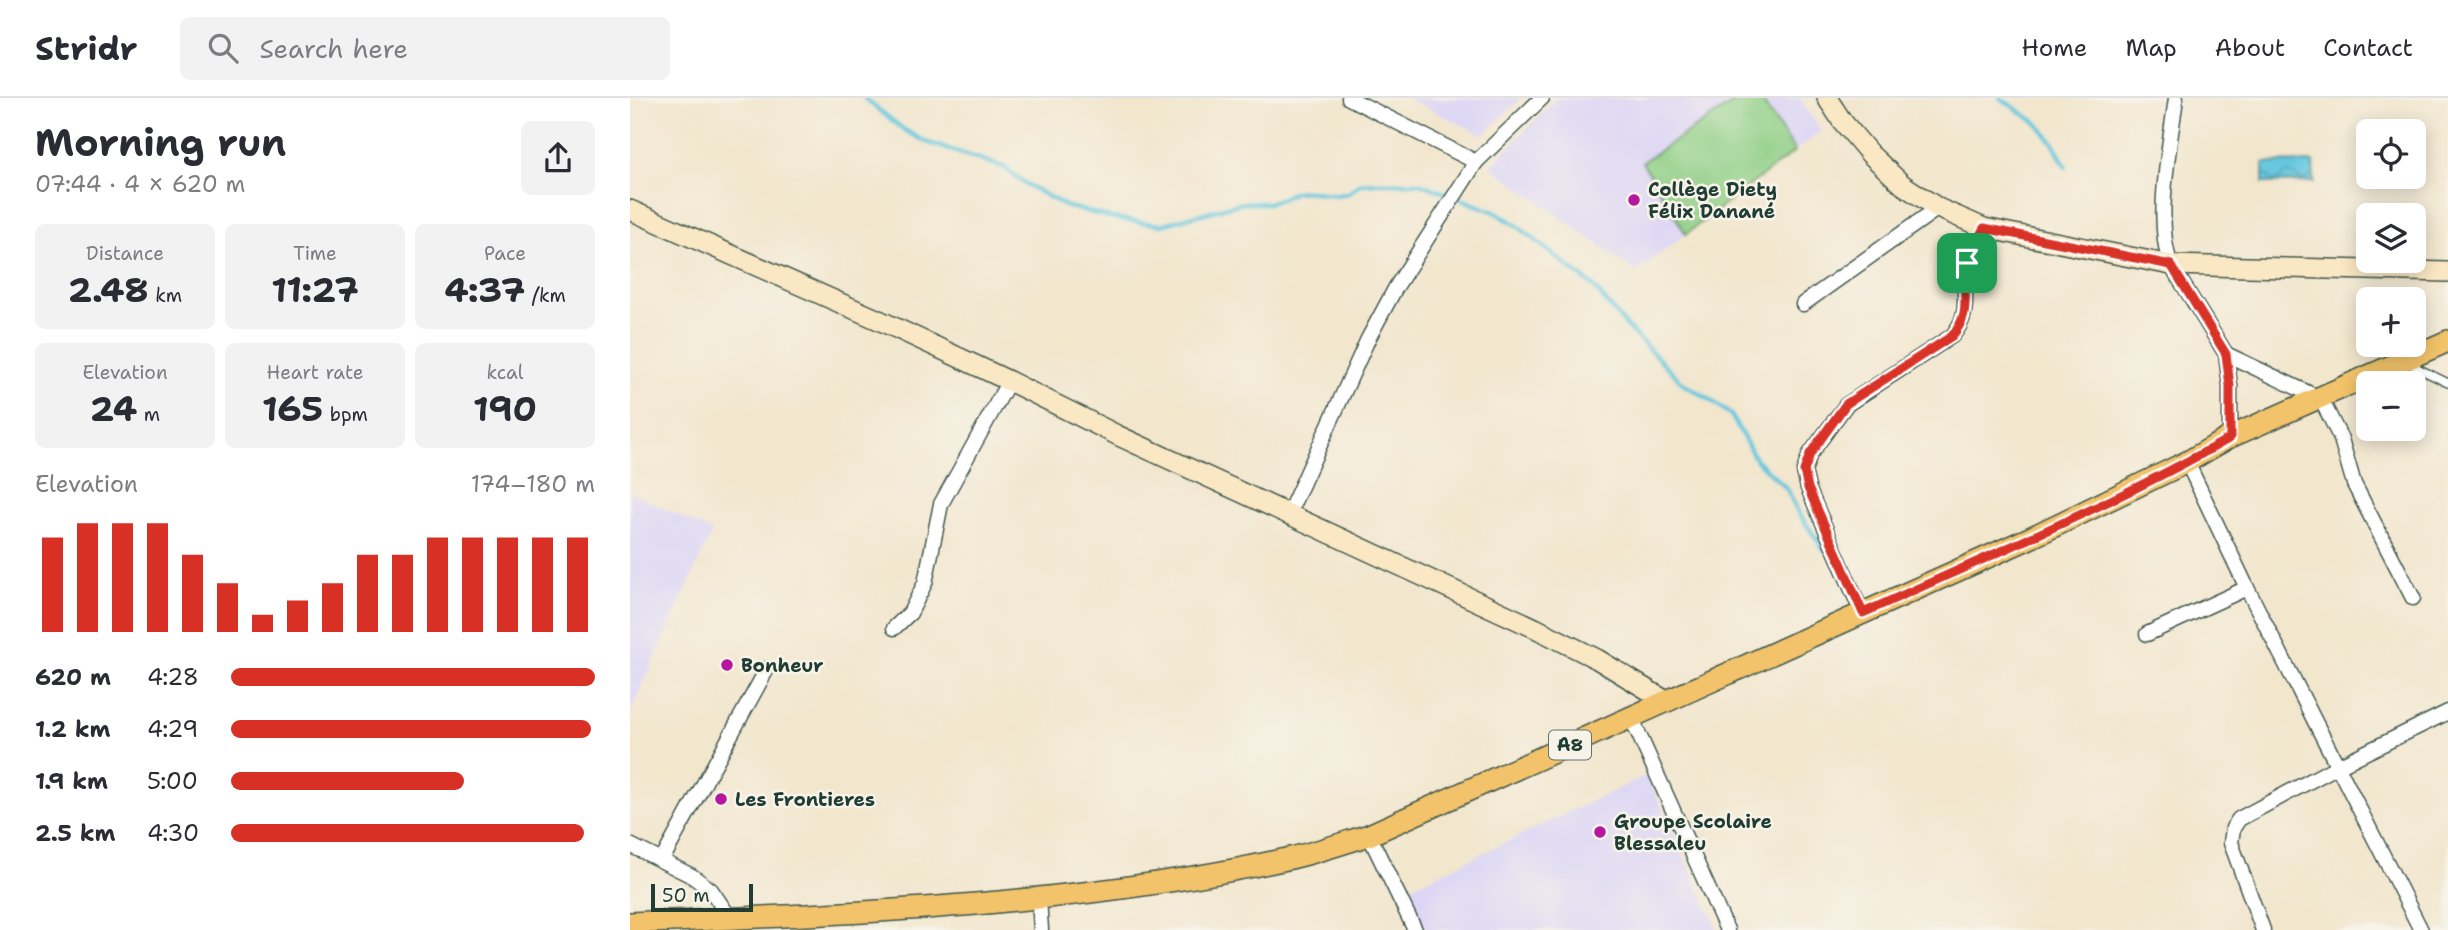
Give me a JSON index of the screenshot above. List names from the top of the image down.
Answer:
{
  "streets": {
    "main road": ["A8"]
  },
  "places": [
    "Collège Diety Félix Danané",
    "Bonheur",
    "Les Frontieres",
    "Groupe Scolaire Blessaleu"
  ],
  "scale_bar": "50 m",
  "page": {
    "header": "Stridr",
    "search": "Search here",
    "nav": [
      "Home",
      "Map",
      "About",
      "Contact"
    ],
    "heading": ["Morning run", "07:44 · 4 × 620 m"],
    "map_buttons": ["+", "−"],
    "stats": [
      ["Distance", "2.48 km"],
      ["Time", "11:27"],
      ["Pace", "4:37 /km"],
      ["Elevation", "24 m"],
      ["Heart rate", "165 bpm"],
      ["kcal", "190"]
    ],
    "chart": ["Elevation", "174–180 m"],
    "list": [
      {
        "name": "620 m",
        "note": "4:28"
      },
      {
        "name": "1.2 km",
        "note": "4:29"
      },
      {
        "name": "1.9 km",
        "note": "5:00"
      },
      {
        "name": "2.5 km",
        "note": "4:30"
      }
    ],
    "scale": "50 m"
  }
}
